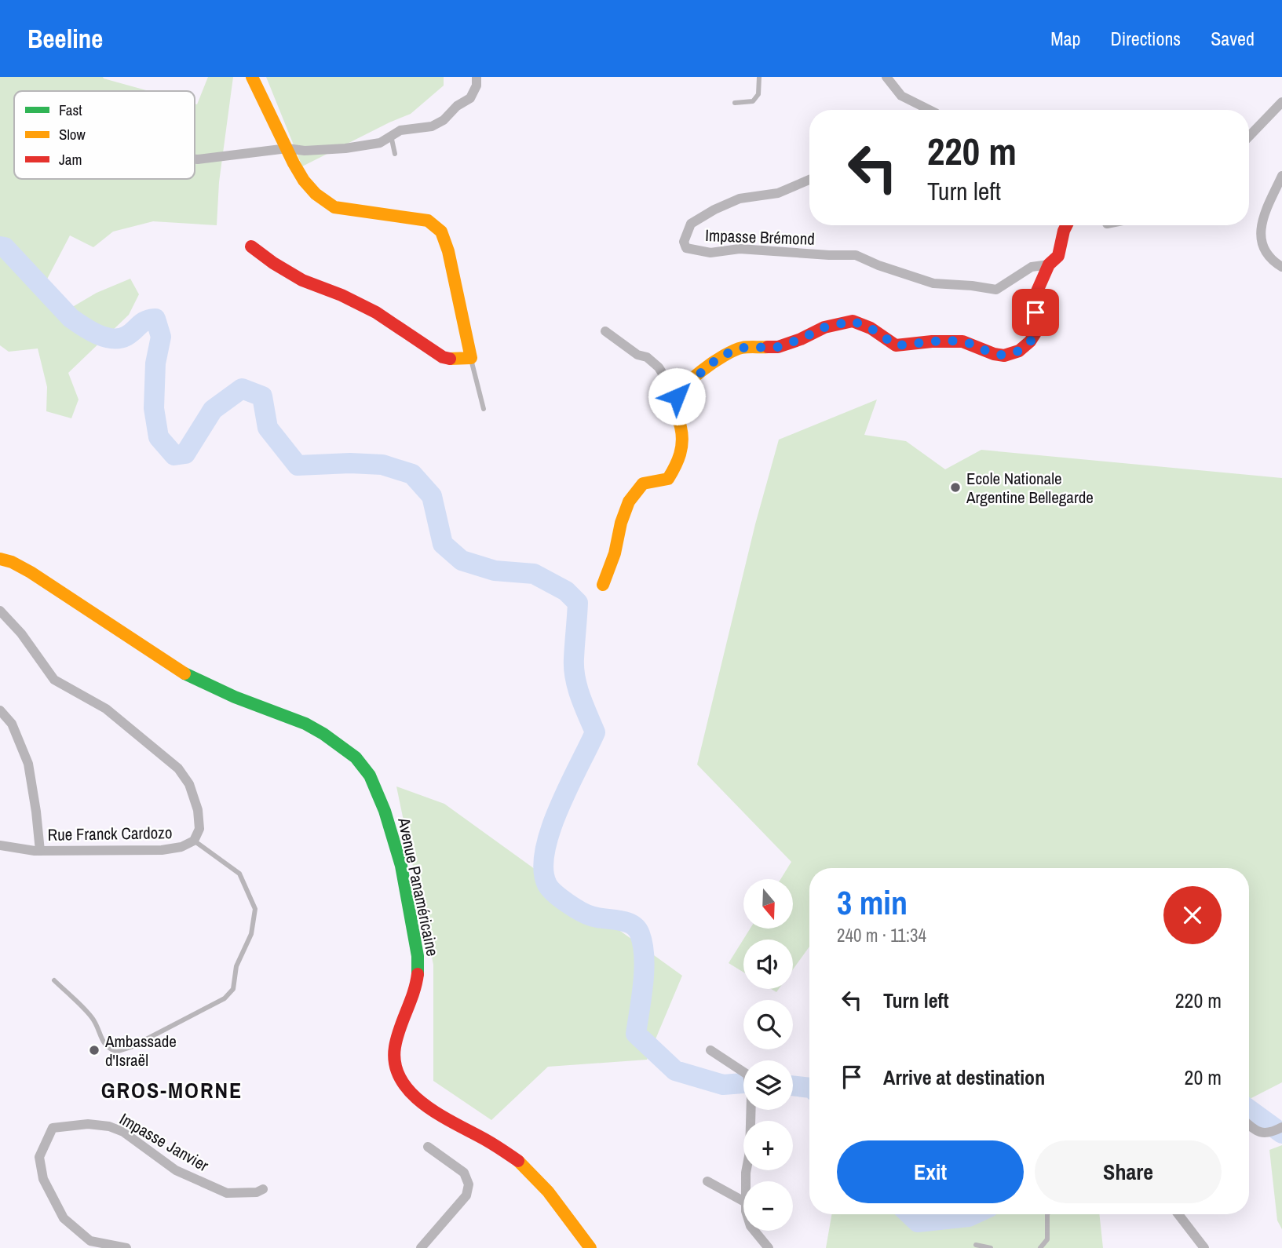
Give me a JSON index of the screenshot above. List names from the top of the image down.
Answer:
{
  "streets": {
    "street": [
      "Impasse Brémond",
      "Rue Franck Cardozo",
      "Avenue Panaméricaine",
      "Impasse Janvier"
    ]
  },
  "districts": ["GROS-MORNE"],
  "places": ["Ecole Nationale Argentine Bellegarde", "Ambassade d'Israël"],
  "legend": ["Fast", "Slow", "Jam"],
  "north": "bottom",
  "page": {
    "header": "Beeline",
    "nav": ["Map", "Directions", "Saved"],
    "turn": ["220 m", "Turn left"],
    "heading": ["3 min", "240 m · 11:34"],
    "map_buttons": ["+", "−"],
    "list": [
      {
        "name": "Turn left",
        "value": "220 m"
      },
      {
        "name": "Arrive at destination",
        "value": "20 m"
      }
    ],
    "buttons": ["Exit", "Share"]
  }
}
